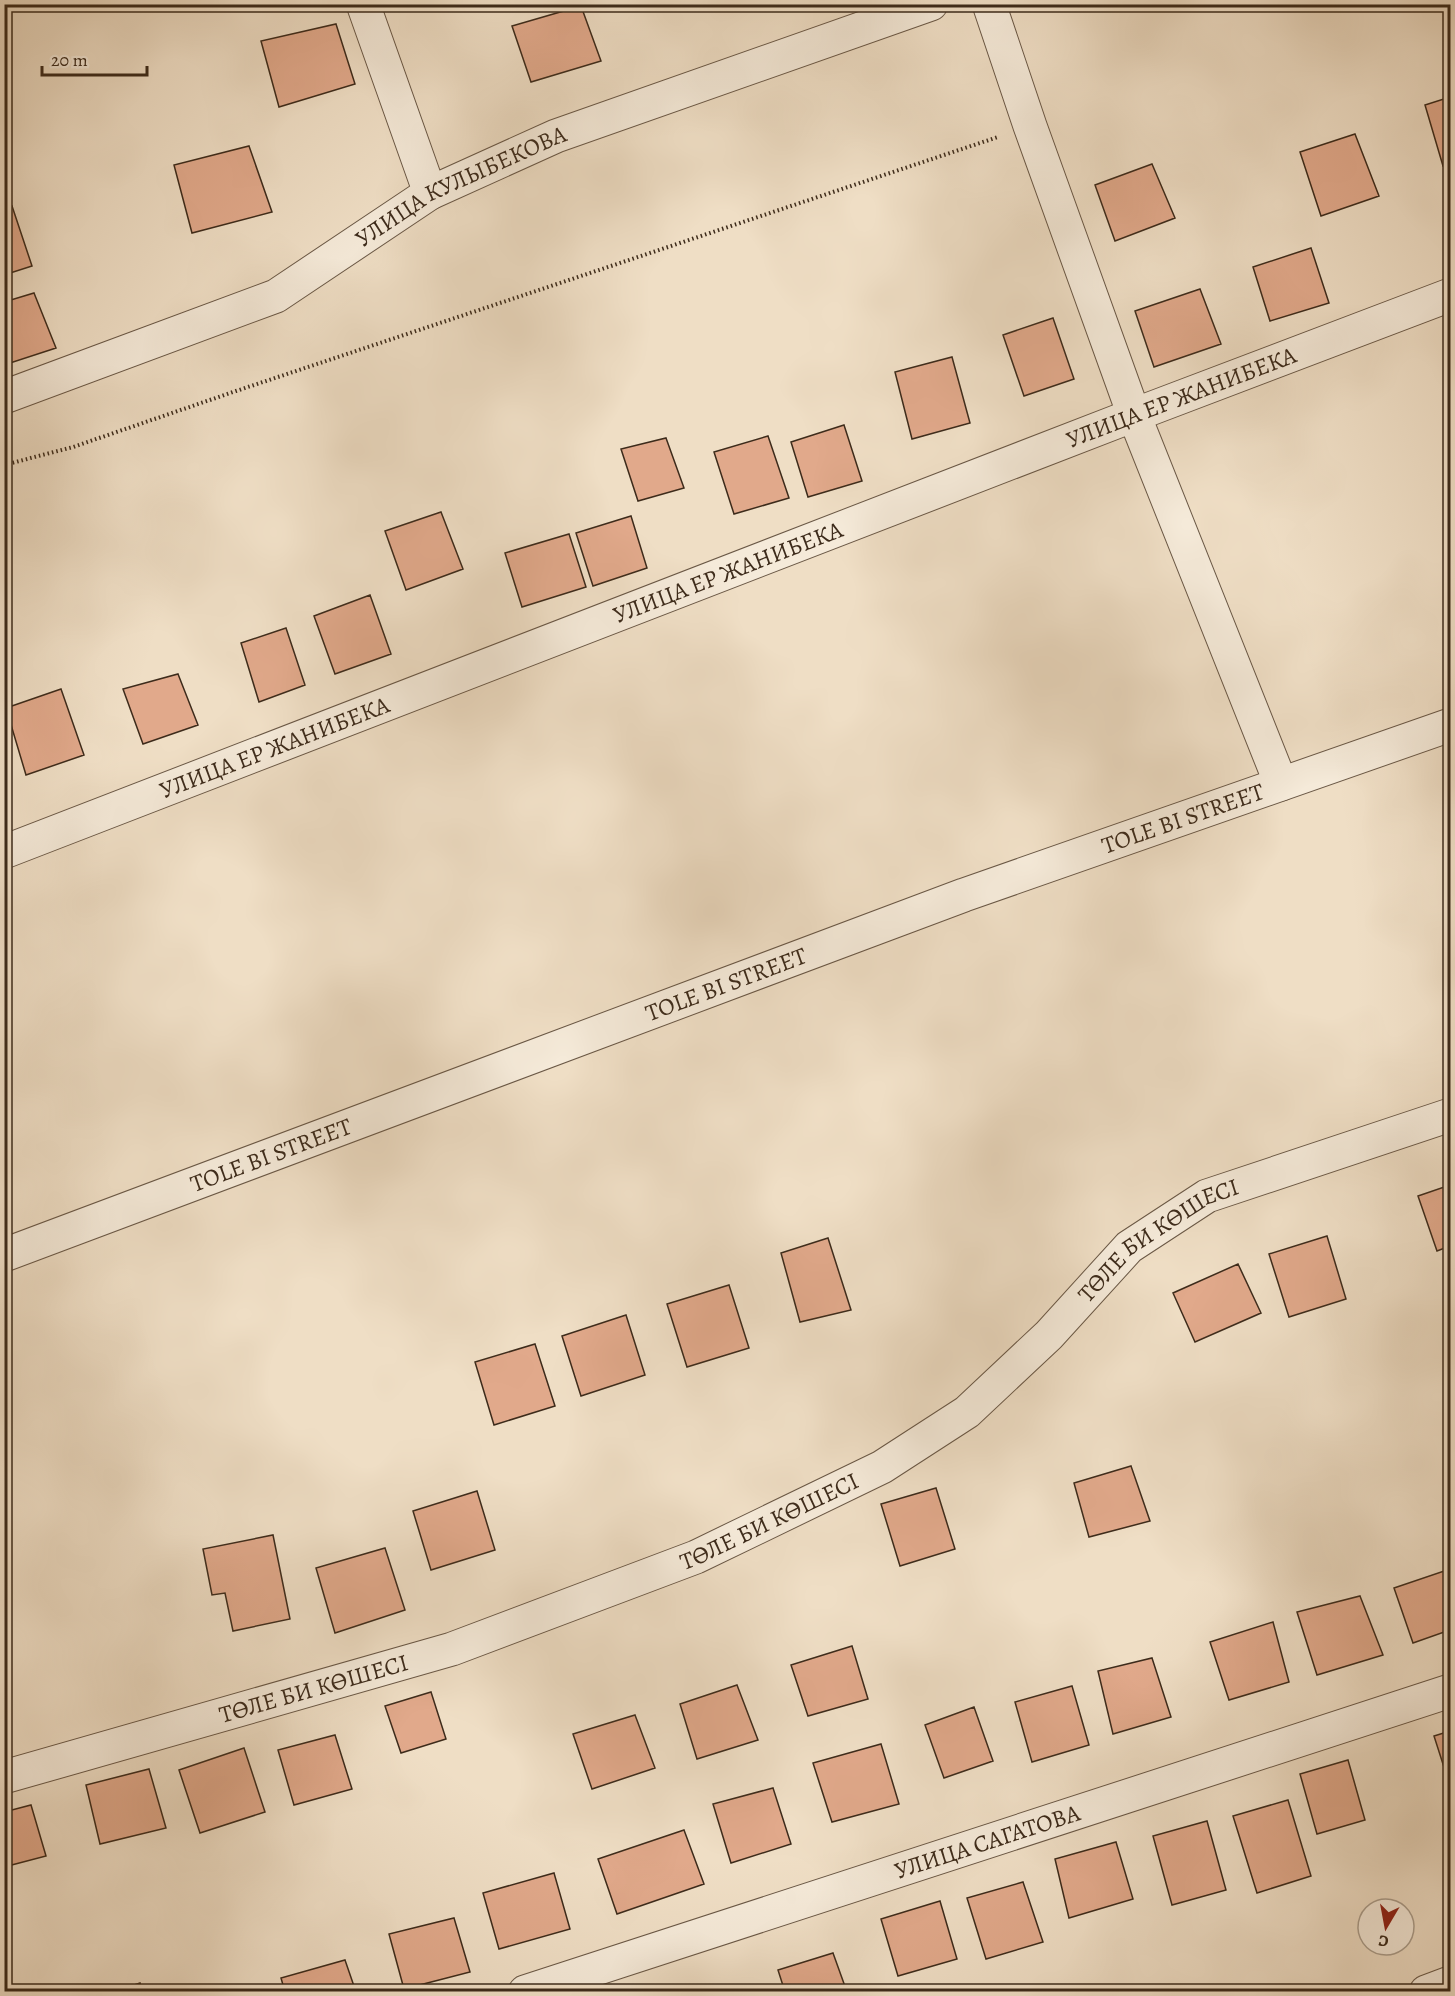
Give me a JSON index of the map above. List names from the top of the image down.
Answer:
{
  "streets": {
    "street": [
      "УЛИЦА КУЛЫБЕКОВА",
      "УЛИЦА ЕР ЖАНИБЕКА",
      "TOLE BI STREET",
      "ТӨЛЕ БИ КӨШЕСІ",
      "УЛИЦА САГАТОВА"
    ]
  },
  "scale_bar": "20 m",
  "north": "bottom"
}
